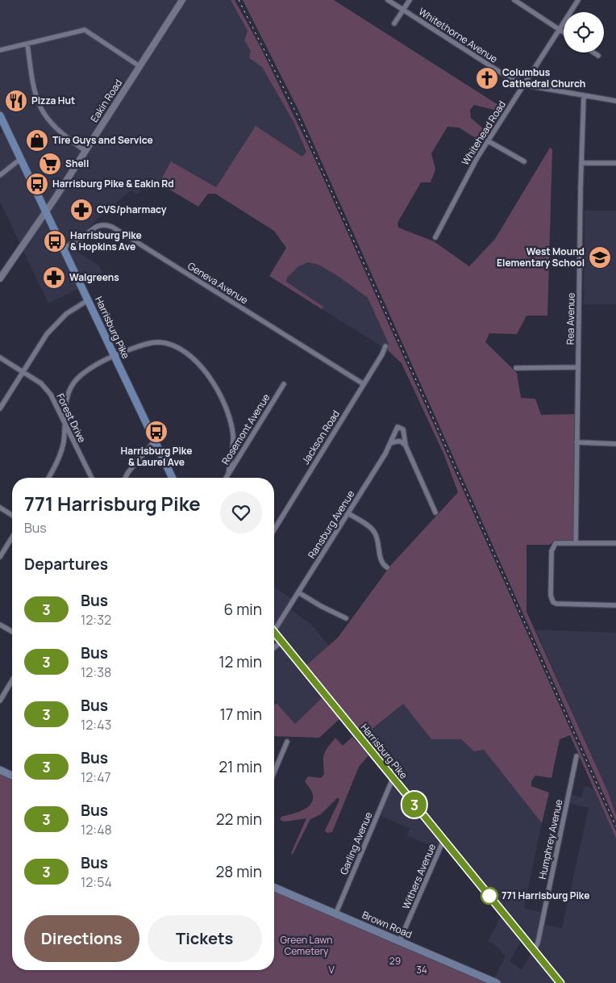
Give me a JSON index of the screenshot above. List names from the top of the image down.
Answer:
{
  "streets": {
    "main road": ["Harrisburg Pike", "Brown Road"],
    "street": [
      "Whitethorne Avenue",
      "Eakin Road",
      "Whitehead Road",
      "Geneva Avenue",
      "Rea Avenue",
      "Forest Drive",
      "Rosemont Avenue",
      "Jackson Road",
      "Ransburg Avenue",
      "Humphrey Avenue",
      "Garling Avenue",
      "Withers Avenue"
    ]
  },
  "crossings": [
    ["Whitethorne Avenue", "Whitehead Road"],
    ["Whitethorne Avenue", "Rea Avenue"],
    ["Eakin Road", "Harrisburg Pike"],
    ["Geneva Avenue", "Harrisburg Pike"],
    ["Geneva Avenue", "Jackson Road"],
    ["Harrisburg Pike", "Humphrey Avenue"],
    ["Harrisburg Pike", "Garling Avenue"],
    ["Harrisburg Pike", "Withers Avenue"],
    ["Garling Avenue", "Brown Road"],
    ["Withers Avenue", "Brown Road"]
  ],
  "parks": [
    "Green Lawn Cemetery",
    "29",
    "V",
    "34"
  ],
  "places": {
    "church": ["Columbus Cathedral Church"],
    "restaurant": ["Pizza Hut"],
    "shop": ["Tire Guys and Service"],
    "supermarket": ["Shell"],
    "bus stop": ["Harrisburg Pike & Eakin Rd", "Harrisburg Pike & Hopkins Ave", "Harrisburg Pike & Laurel Ave"],
    "pharmacy": ["CVS/pharmacy", "Walgreens"],
    "school or university": ["West Mound Elementary School"],
    "other": ["771 Harrisburg Pike"]
  },
  "lines": ["bus line 3"],
  "page": {
    "on_map": "3",
    "heading": [
      ["771 Harrisburg Pike", "Bus"],
      "Departures"
    ],
    "list": [
      {
        "mark": "3",
        "name": "Bus",
        "note": "12:32",
        "value": "6 min"
      },
      {
        "mark": "3",
        "name": "Bus",
        "note": "12:38",
        "value": "12 min"
      },
      {
        "mark": "3",
        "name": "Bus",
        "note": "12:43",
        "value": "17 min"
      },
      {
        "mark": "3",
        "name": "Bus",
        "note": "12:47",
        "value": "21 min"
      },
      {
        "mark": "3",
        "name": "Bus",
        "note": "12:48",
        "value": "22 min"
      },
      {
        "mark": "3",
        "name": "Bus",
        "note": "12:54",
        "value": "28 min"
      }
    ],
    "buttons": ["Directions", "Tickets"]
  }
}
